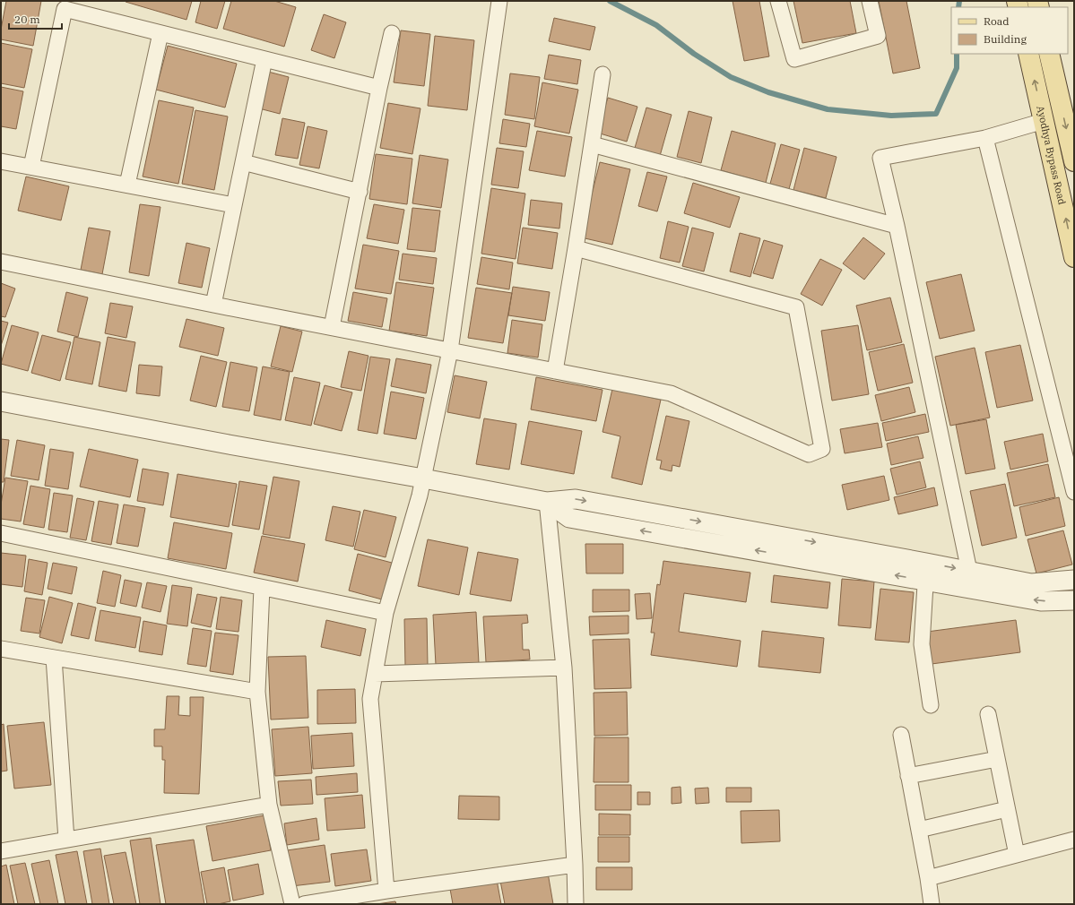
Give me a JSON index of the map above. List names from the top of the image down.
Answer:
{
  "streets": {
    "main road": ["Ayodhya Bypass Road"]
  },
  "legend": ["Road", "Building"],
  "scale_bar": "20 m"
}
